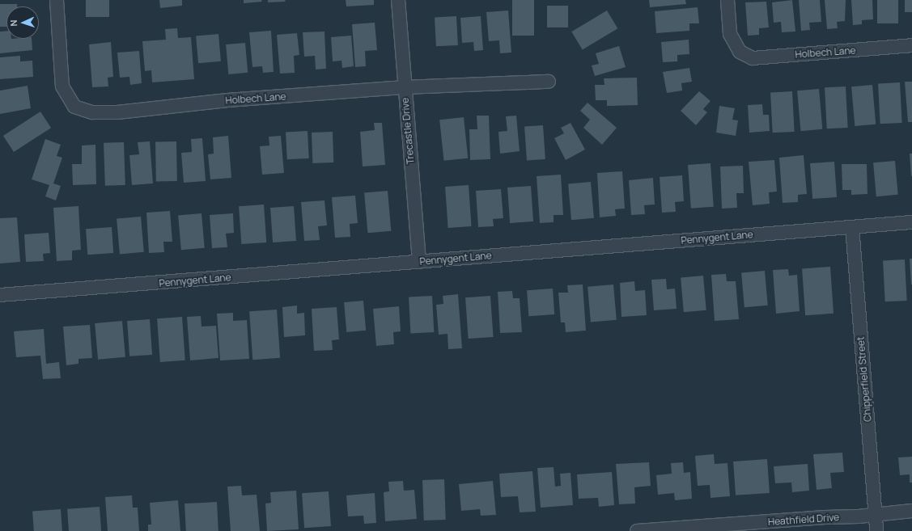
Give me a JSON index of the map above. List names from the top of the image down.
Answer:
{
  "streets": {
    "street": [
      "Holbech Lane",
      "Trecastle Drive",
      "Pennygent Lane",
      "Chipperfield Street",
      "Heathfield Drive"
    ]
  },
  "crossings": [
    ["Holbech Lane", "Trecastle Drive"],
    ["Trecastle Drive", "Pennygent Lane"],
    ["Pennygent Lane", "Chipperfield Street"],
    ["Chipperfield Street", "Heathfield Drive"]
  ],
  "north": "left"
}
